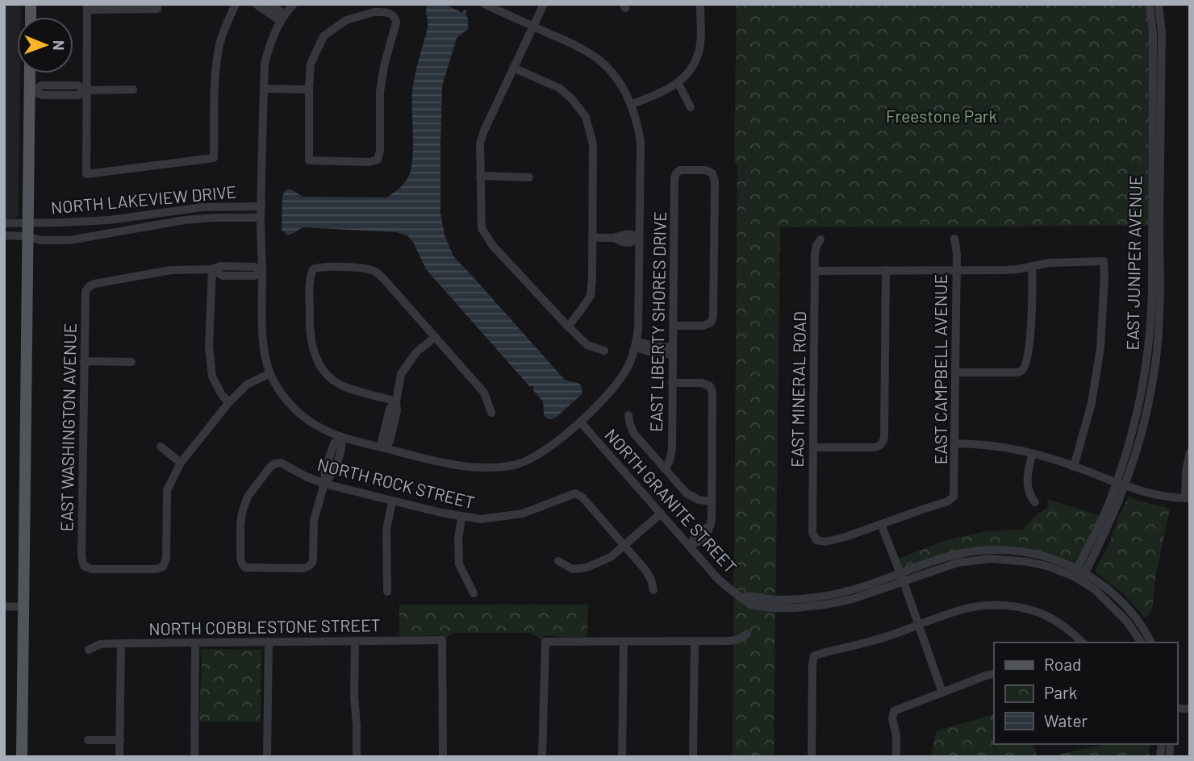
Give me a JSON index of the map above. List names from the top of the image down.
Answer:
{
  "streets": {
    "street": [
      "NORTH LAKEVIEW DRIVE",
      "EAST JUNIPER AVENUE",
      "EAST LIBERTY SHORES DRIVE",
      "EAST CAMPBELL AVENUE",
      "EAST MINERAL ROAD",
      "EAST WASHINGTON AVENUE",
      "NORTH ROCK STREET",
      "NORTH GRANITE STREET",
      "NORTH COBBLESTONE STREET"
    ]
  },
  "crossings": [
    ["EAST JUNIPER AVENUE", "NORTH GRANITE STREET"],
    ["EAST CAMPBELL AVENUE", "EAST MINERAL ROAD"]
  ],
  "parks": ["Freestone Park"],
  "legend": ["Road", "Park", "Water"],
  "north": "right"
}
